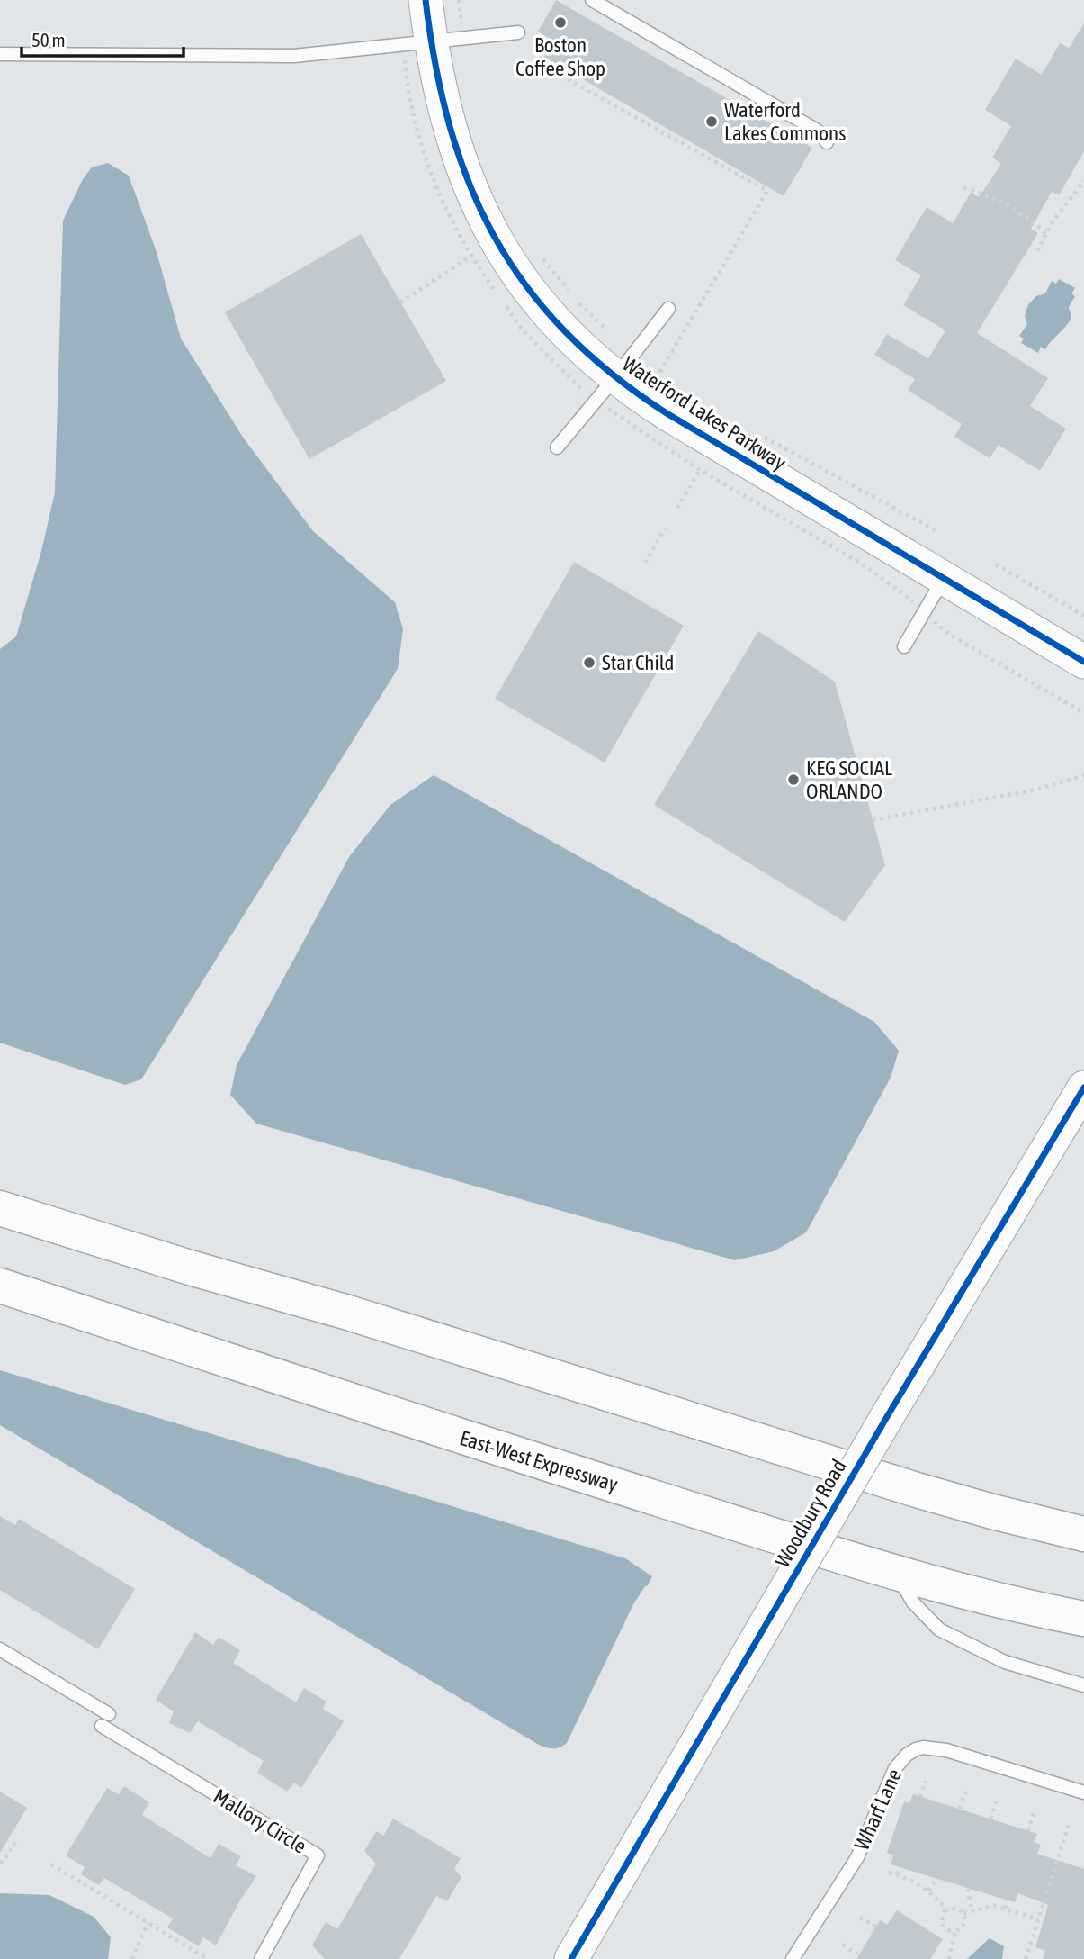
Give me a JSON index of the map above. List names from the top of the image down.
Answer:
{
  "streets": {
    "highway": ["East-West Expressway"],
    "street": ["Waterford Lakes Parkway", "Woodbury Road"],
    "lane": ["Wharf Lane", "Mallory Circle"]
  },
  "places": [
    "Boston Coffee Shop",
    "Waterford Lakes Commons",
    "Star Child",
    "KEG SOCIAL ORLANDO"
  ],
  "scale_bar": "50 m"
}
